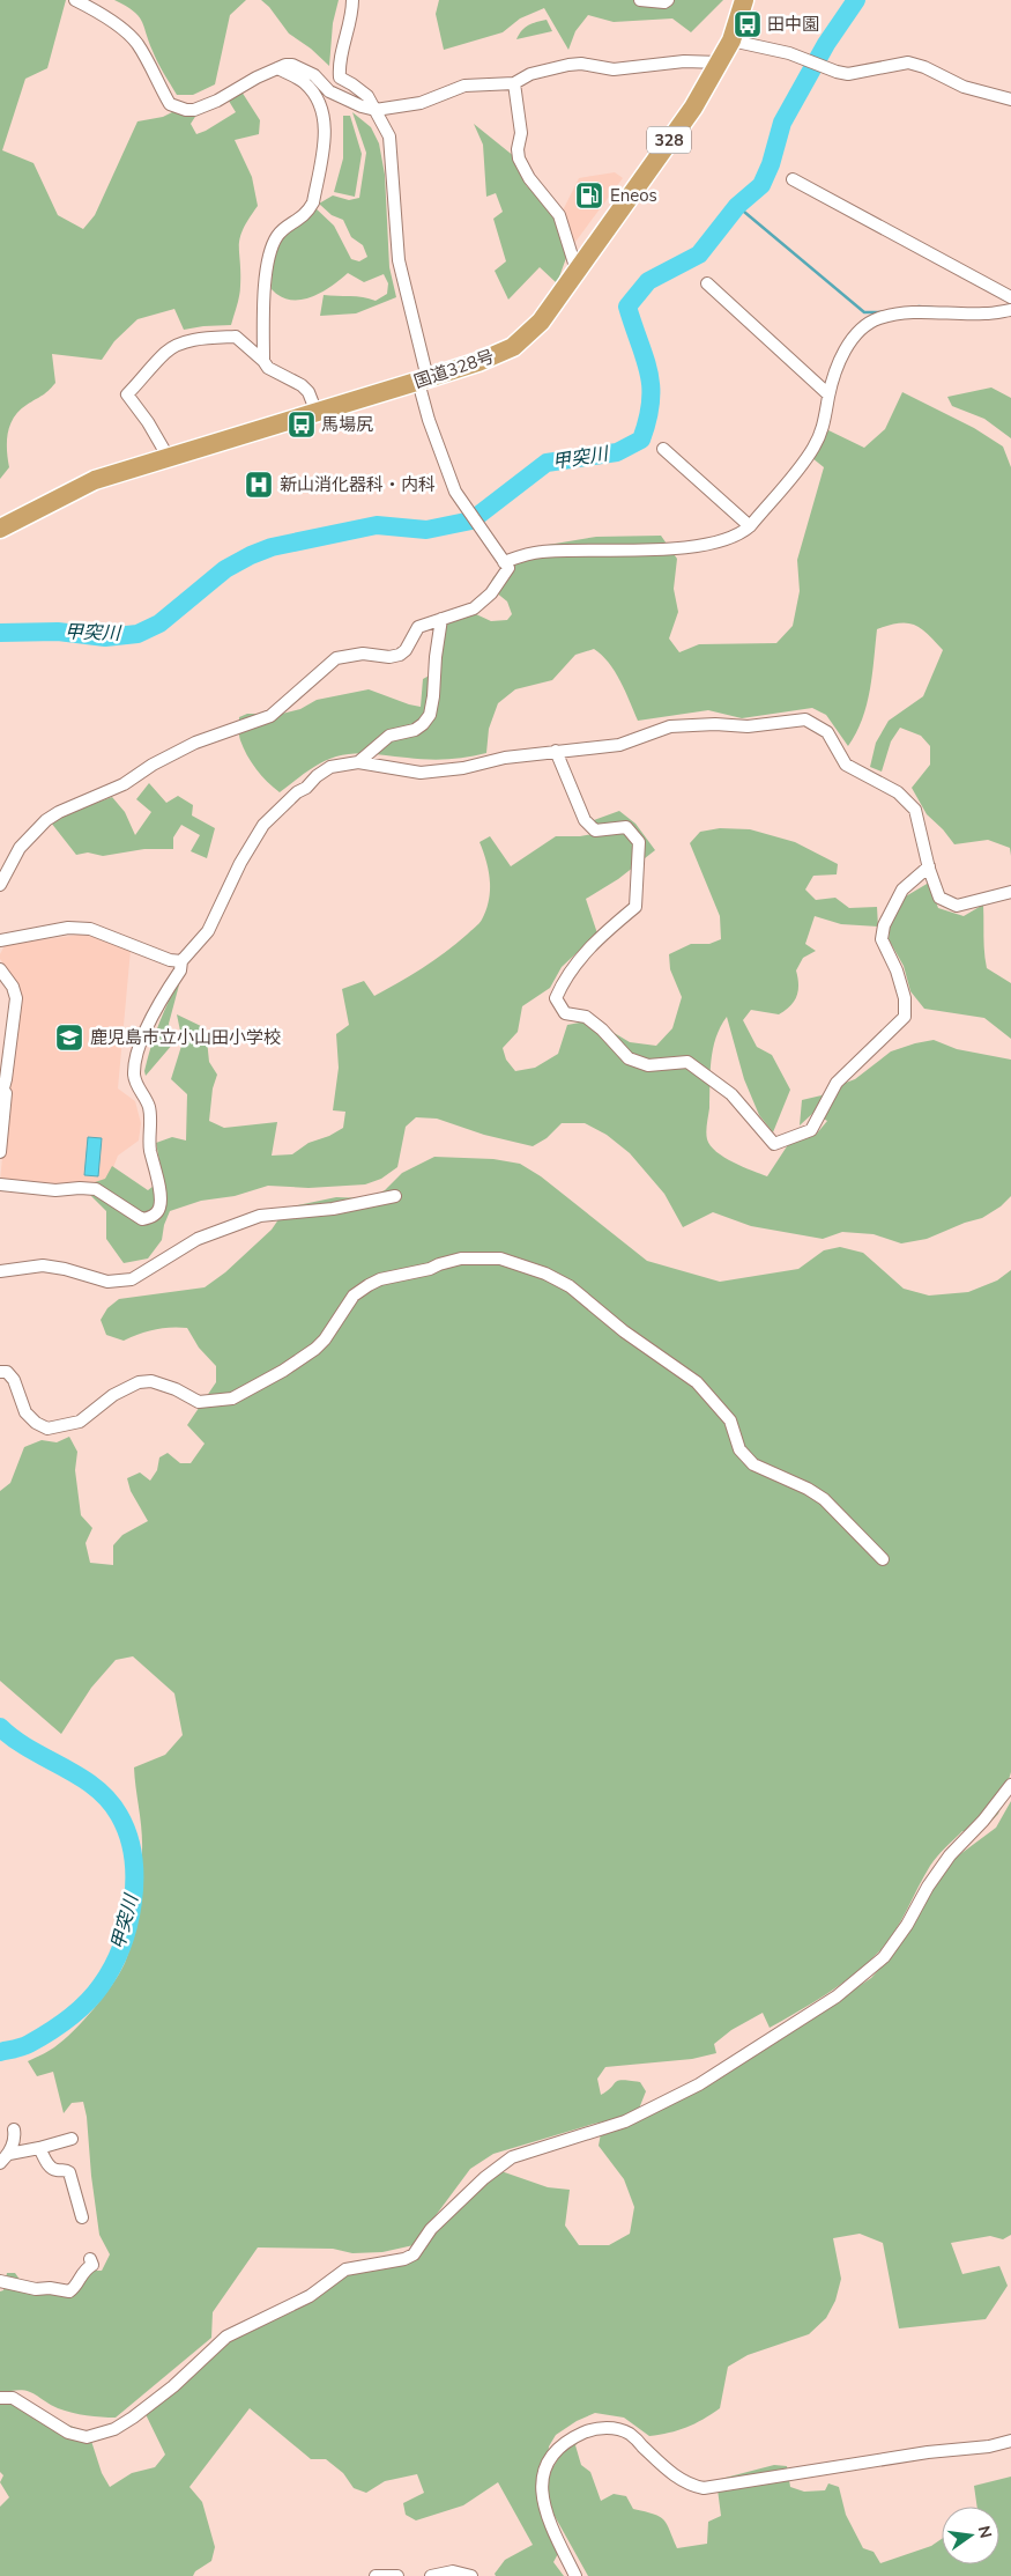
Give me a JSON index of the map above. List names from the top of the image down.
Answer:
{
  "streets": {
    "highway": ["328", "国道328号"]
  },
  "water": ["甲突川"],
  "places": {
    "bus stop": ["田中園", "馬場尻"],
    "fuel station": ["Eneos"],
    "hospital": ["新山消化器科・内科"],
    "school or university": ["鹿児島市立小山田小学校"]
  },
  "north": "right"
}
